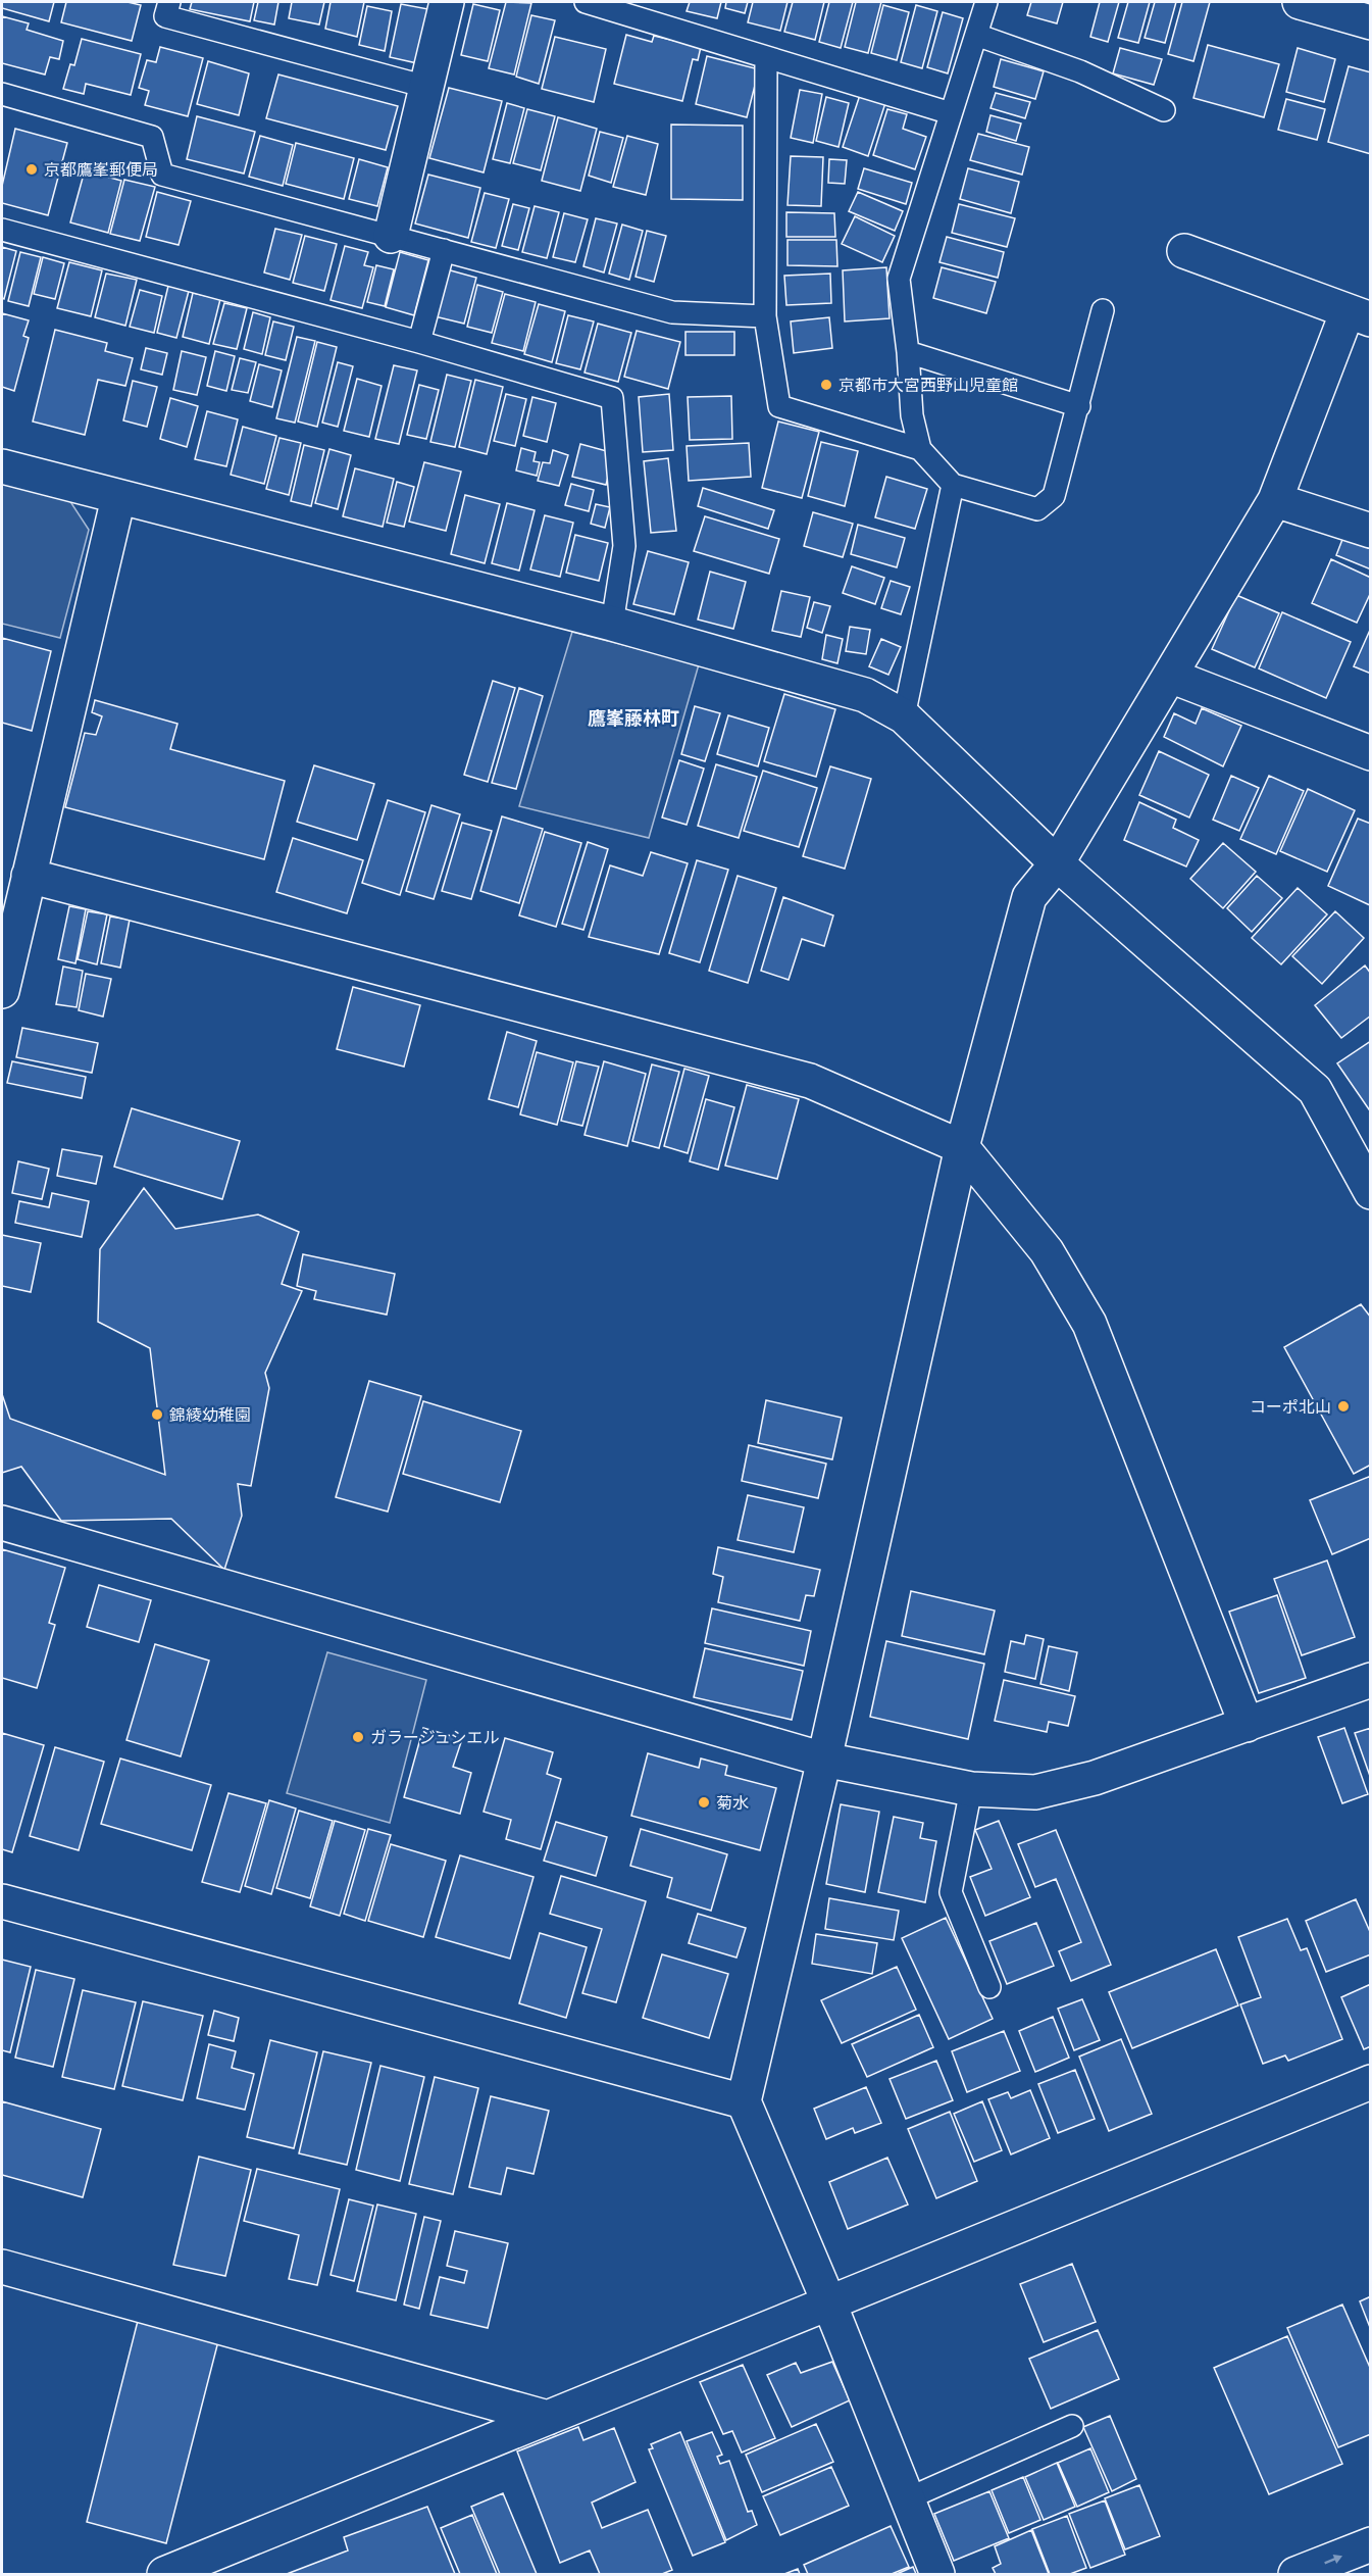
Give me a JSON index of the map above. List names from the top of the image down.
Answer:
{
  "districts": ["鷹峯藤林町"],
  "places": [
    "京都鷹峯郵便局",
    "京都市大宮西野山児童館",
    "コーポ北山",
    "錦綾幼稚園",
    "ガラージュシエル",
    "菊水"
  ]
}
